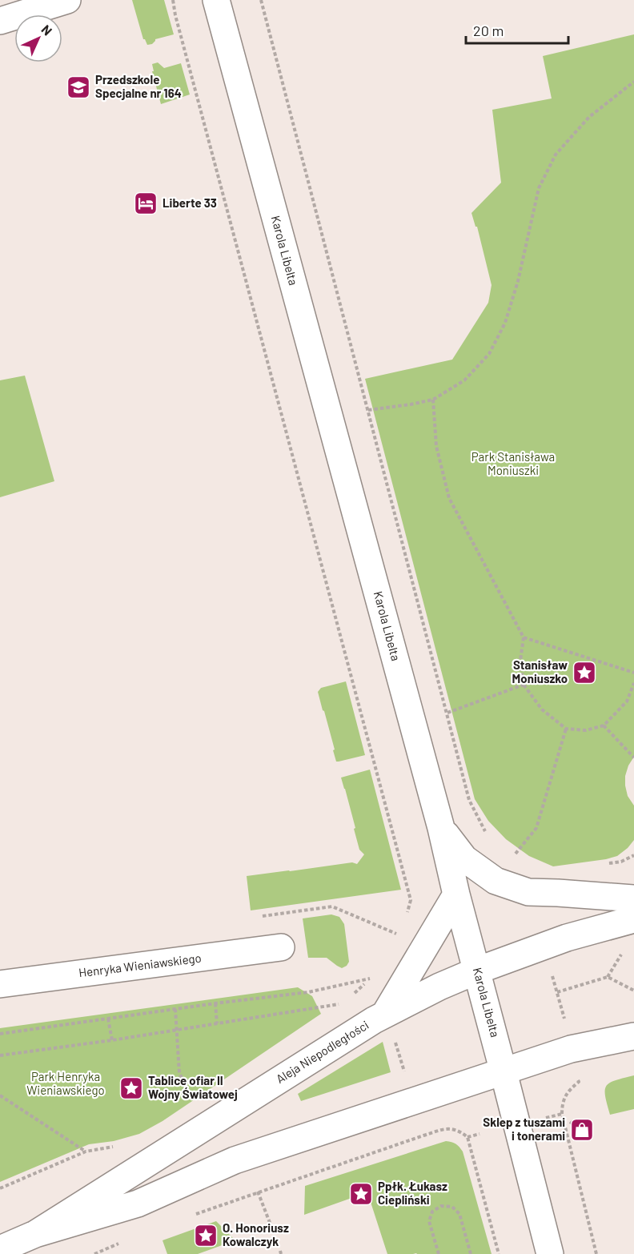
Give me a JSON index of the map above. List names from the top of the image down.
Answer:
{
  "streets": {
    "street": ["Karola Libelta", "Henryka Wieniawskiego", "Aleja Niepodległości"]
  },
  "crossings": [
    ["Karola Libelta", "Aleja Niepodległości"]
  ],
  "parks": ["Park Stanisława Moniuszki", "Park Henryka Wieniawskiego"],
  "places": {
    "school or university": ["Przedszkole Specjalne nr 164"],
    "hotel": ["Liberte 33"],
    "place": [
      "Stanisław Moniuszko",
      "Tablice ofiar II Wojny Światowej",
      "Ppłk. Łukasz Ciepliński",
      "O. Honoriusz Kowalczyk"
    ],
    "shop": ["Sklep z tuszami i tonerami"]
  },
  "scale_bar": "20 m",
  "north": "top right"
}
